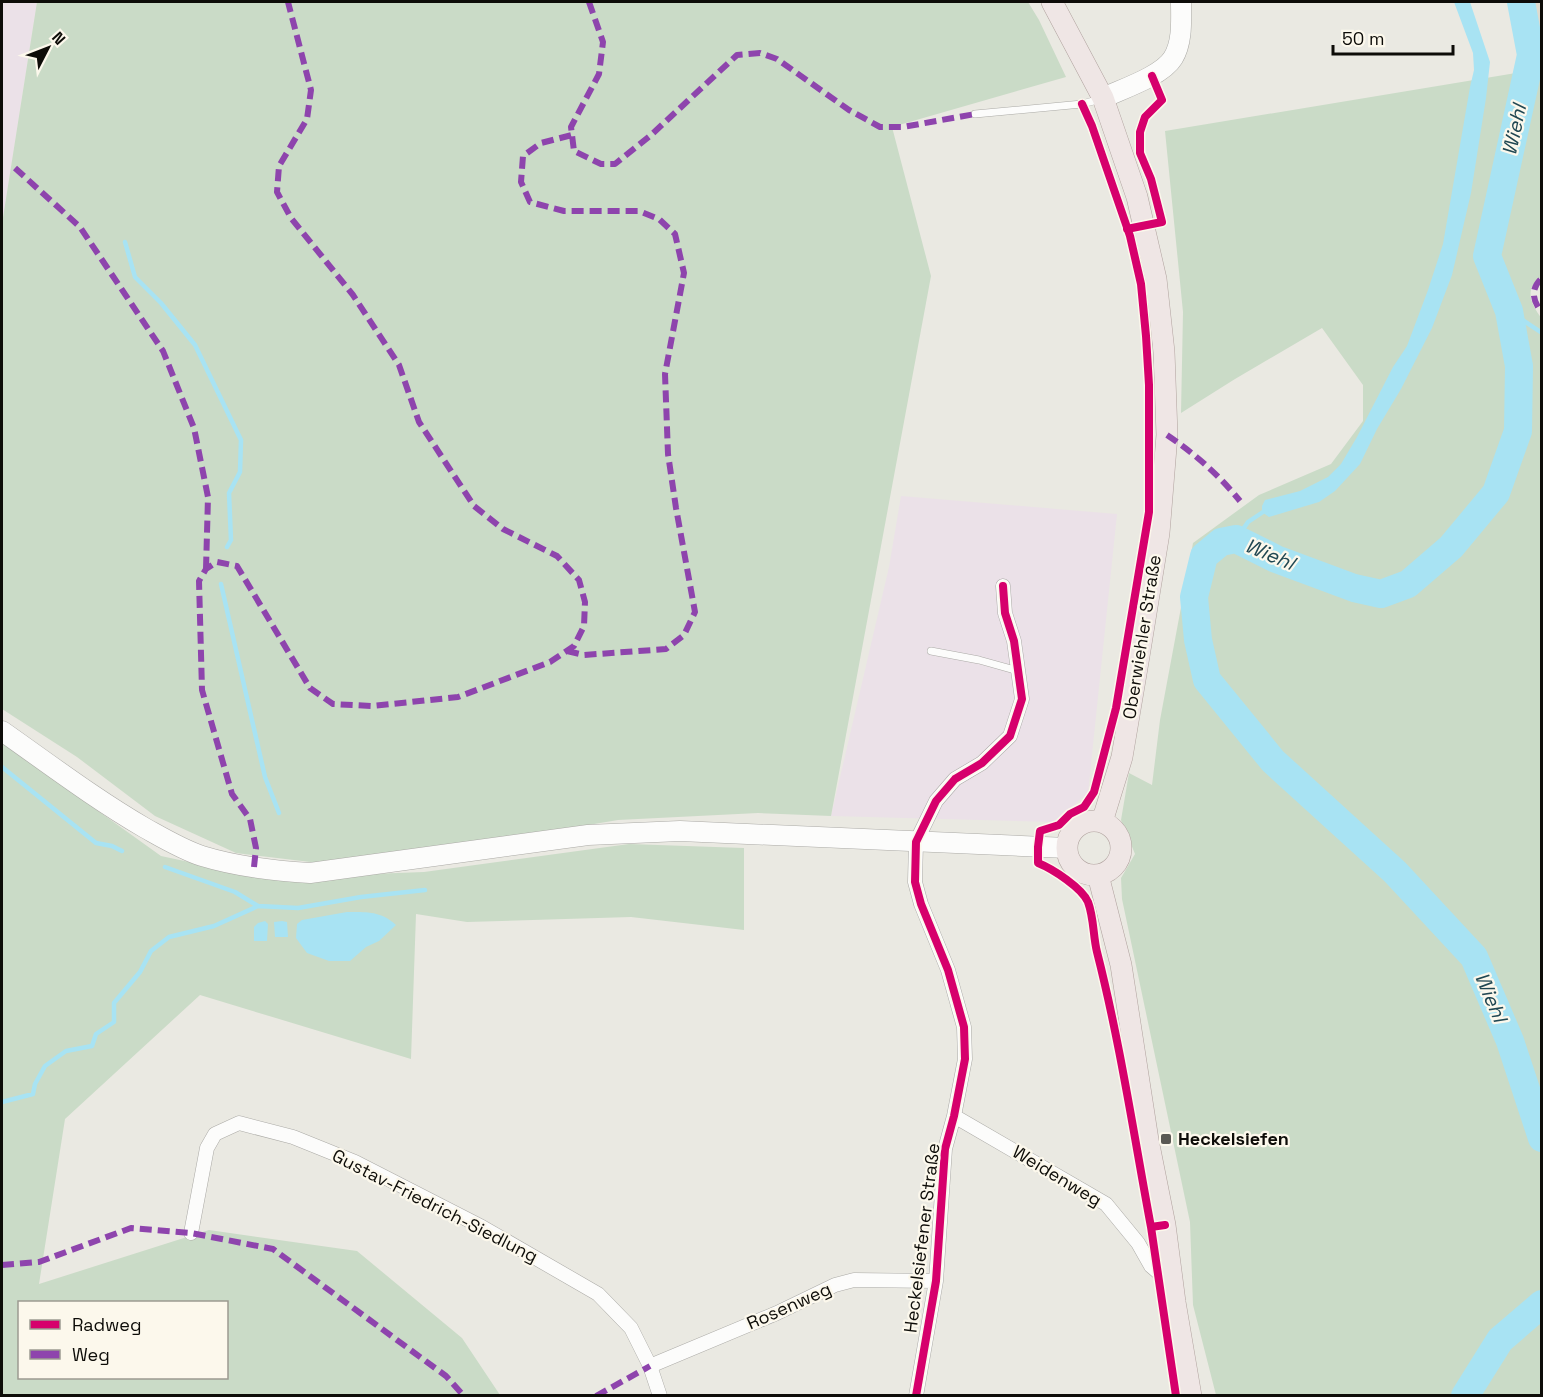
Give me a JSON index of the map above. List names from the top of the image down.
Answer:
{
  "streets": {
    "main road": ["Oberwiehler Straße"],
    "street": [
      "Weidenweg",
      "Gustav-Friedrich-Siedlung",
      "Heckelsiefener Straße",
      "Rosenweg"
    ]
  },
  "crossings": [
    ["Weidenweg", "Heckelsiefener Straße"],
    ["Gustav-Friedrich-Siedlung", "Rosenweg"],
    ["Heckelsiefener Straße", "Rosenweg"]
  ],
  "water": ["Wiehl"],
  "places": {
    "transit": ["Heckelsiefen"]
  },
  "legend": ["Radweg", "Weg"],
  "scale_bar": "50 m",
  "north": "top right"
}
